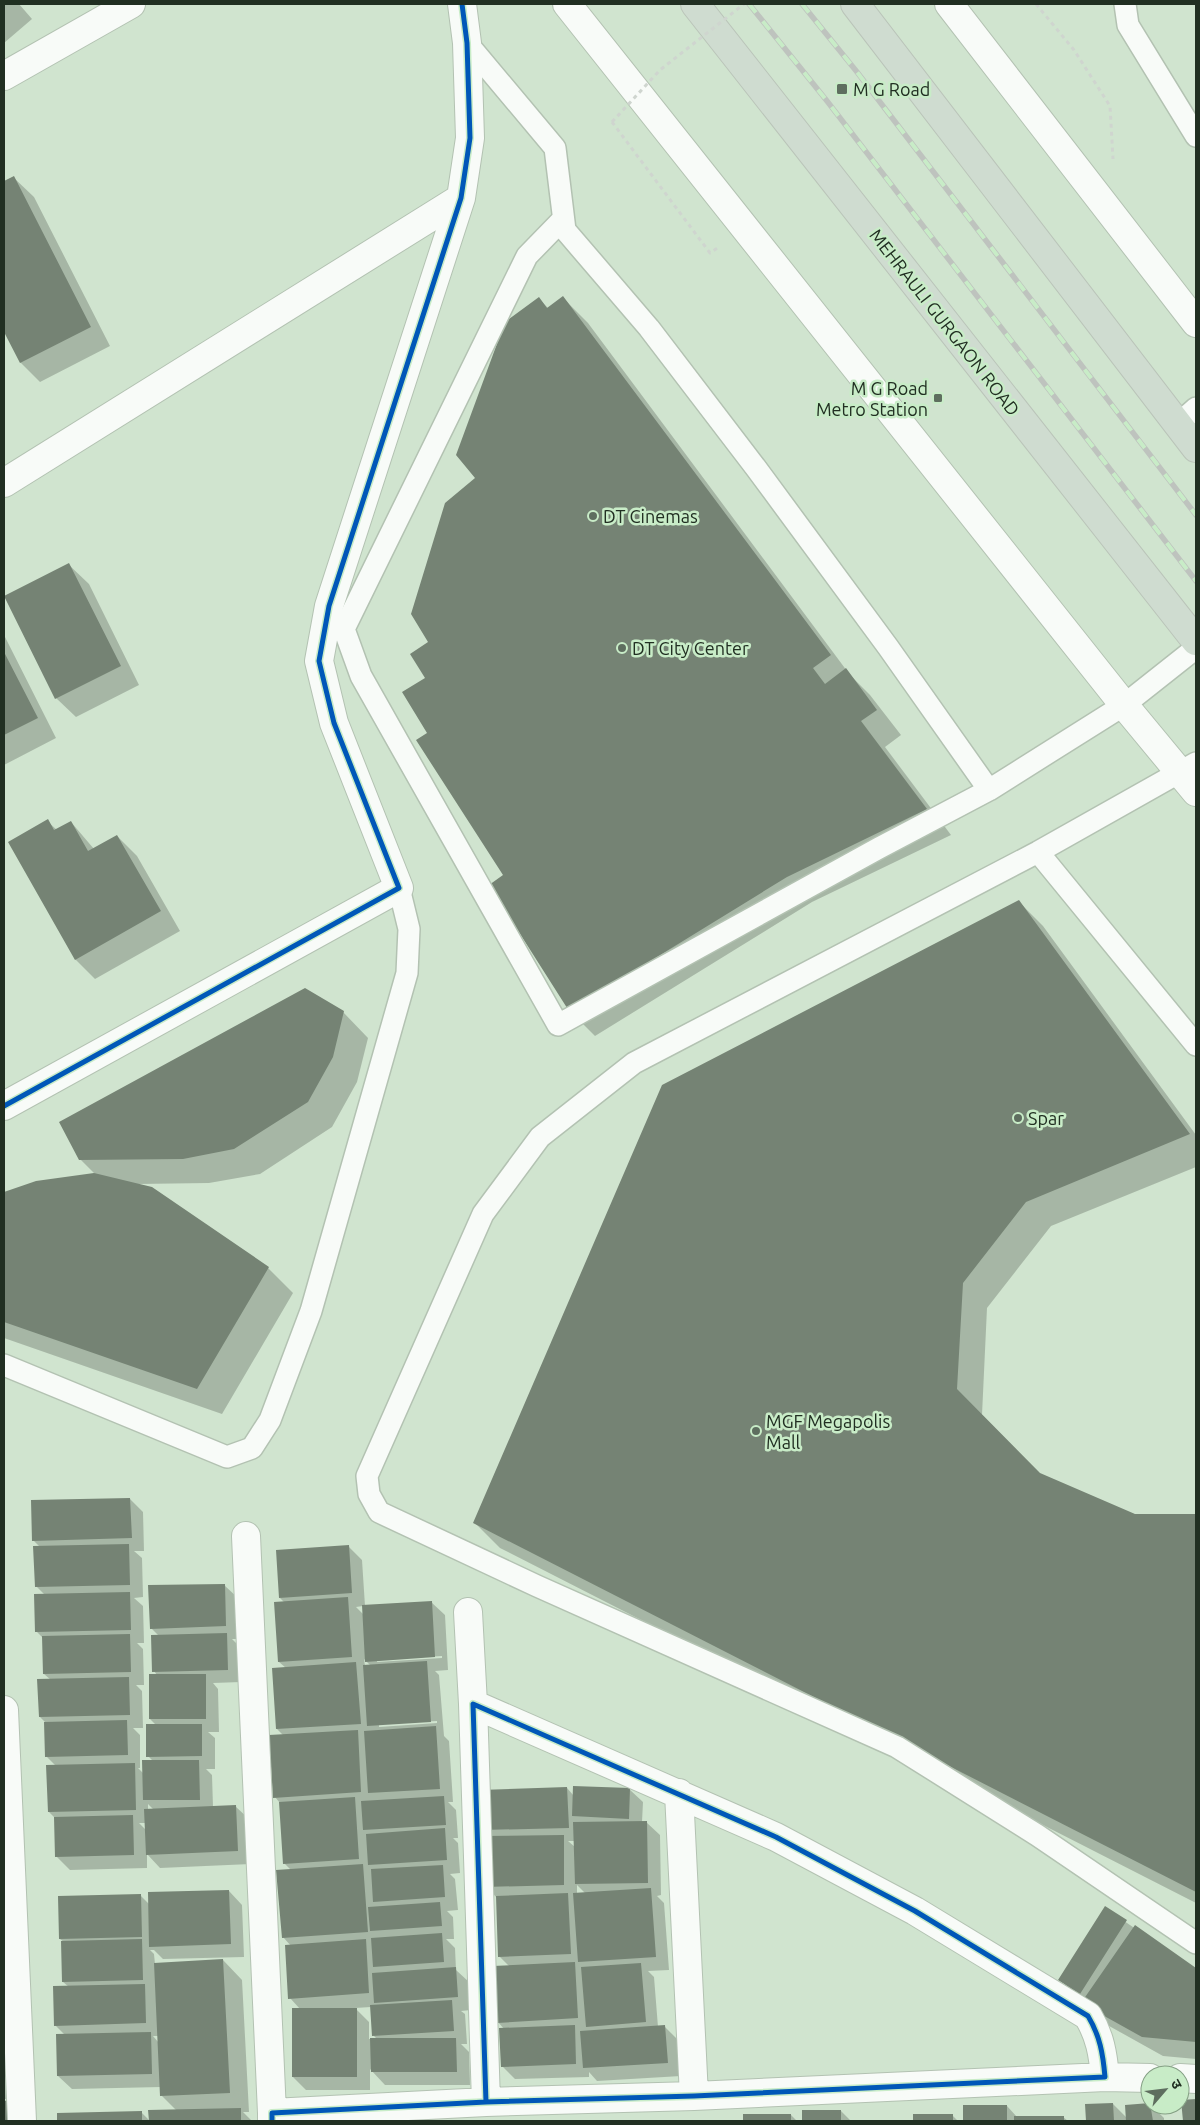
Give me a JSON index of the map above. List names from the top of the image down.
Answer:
{
  "streets": {
    "highway": ["MEHRAULI GURGAON ROAD"]
  },
  "places": {
    "transit": ["M G Road", "M G Road Metro Station"],
    "other": [
      "DT Cinemas",
      "DT City Center",
      "Spar",
      "MGF Megapolis Mall"
    ]
  },
  "north": "top right"
}
